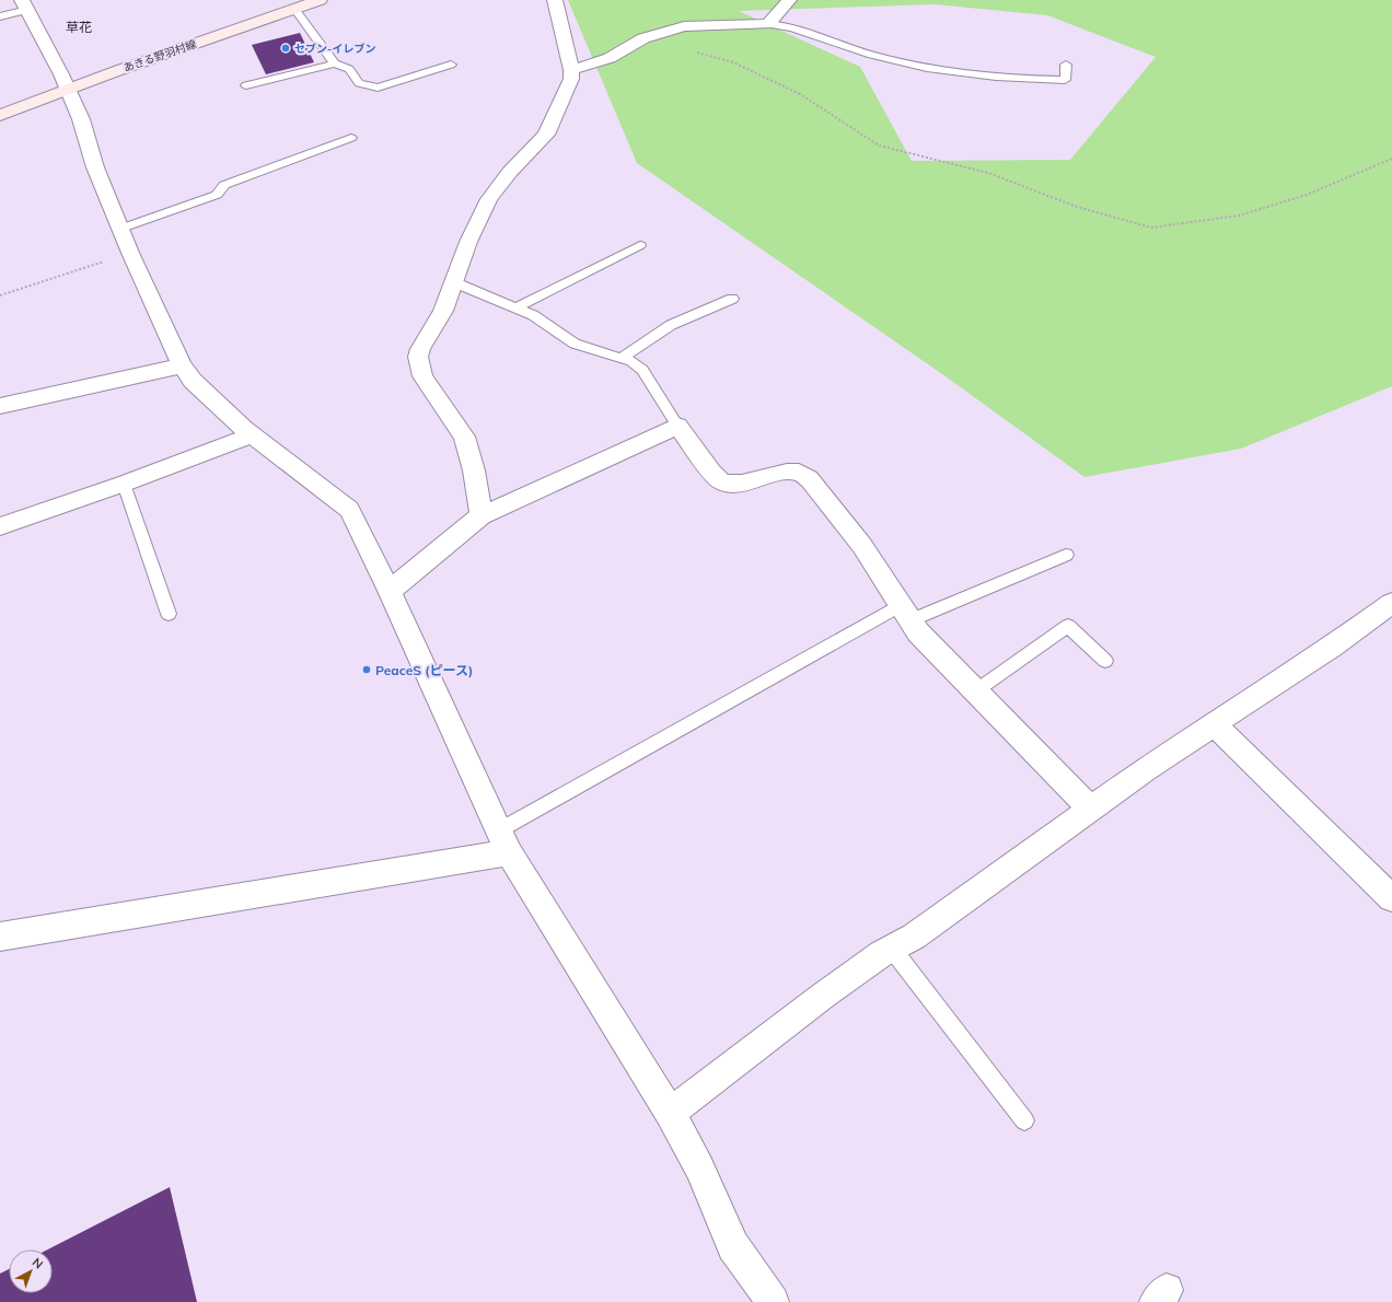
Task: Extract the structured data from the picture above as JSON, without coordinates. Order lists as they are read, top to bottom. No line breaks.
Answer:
{"streets":{"main road":["あきる野羽村線"]},"districts":["草花"],"places":["セブン-イレブン","PeaceS (ピース)"],"north":"top right"}
